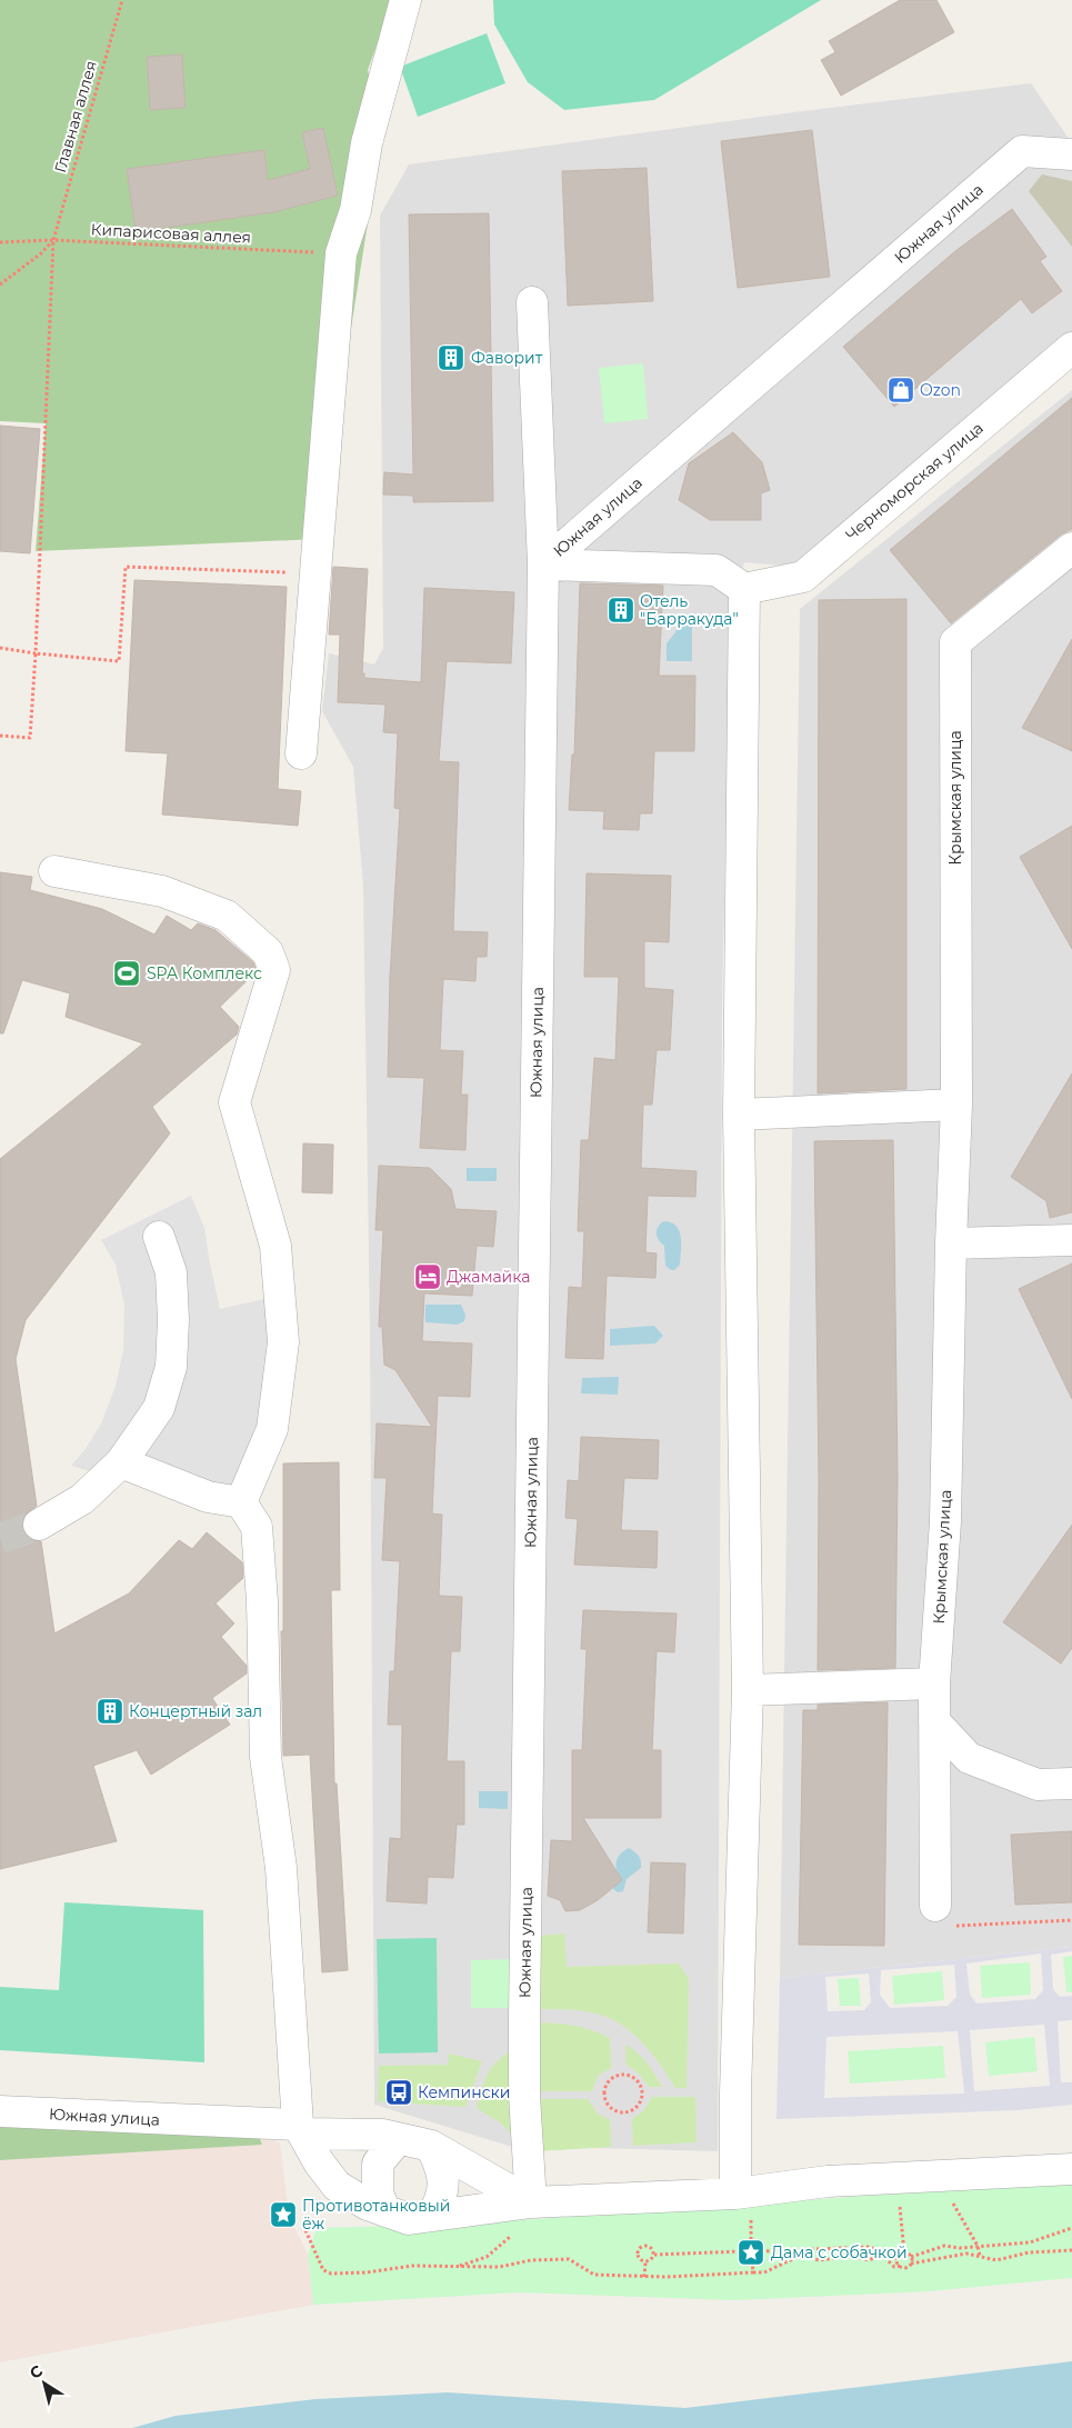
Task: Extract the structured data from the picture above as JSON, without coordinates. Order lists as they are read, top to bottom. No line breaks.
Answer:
{"streets":{"street":["Южная улица","Черноморская улица","Крымская улица"],"path":["Главная аллея","Кипарисовая аллея"]},"crossings":[["Главная аллея","Кипарисовая аллея"]],"places":{"building":["Фаворит","Отель \"Барракуда\"","Концертный зал"],"shop":["Ozon"],"sports":["SPA Комплекс"],"hotel":["Джамайка"],"bus stop":["Кемпински"],"place":["Противотанковый ёж","Дама с собачкой"]},"north":"top left"}
